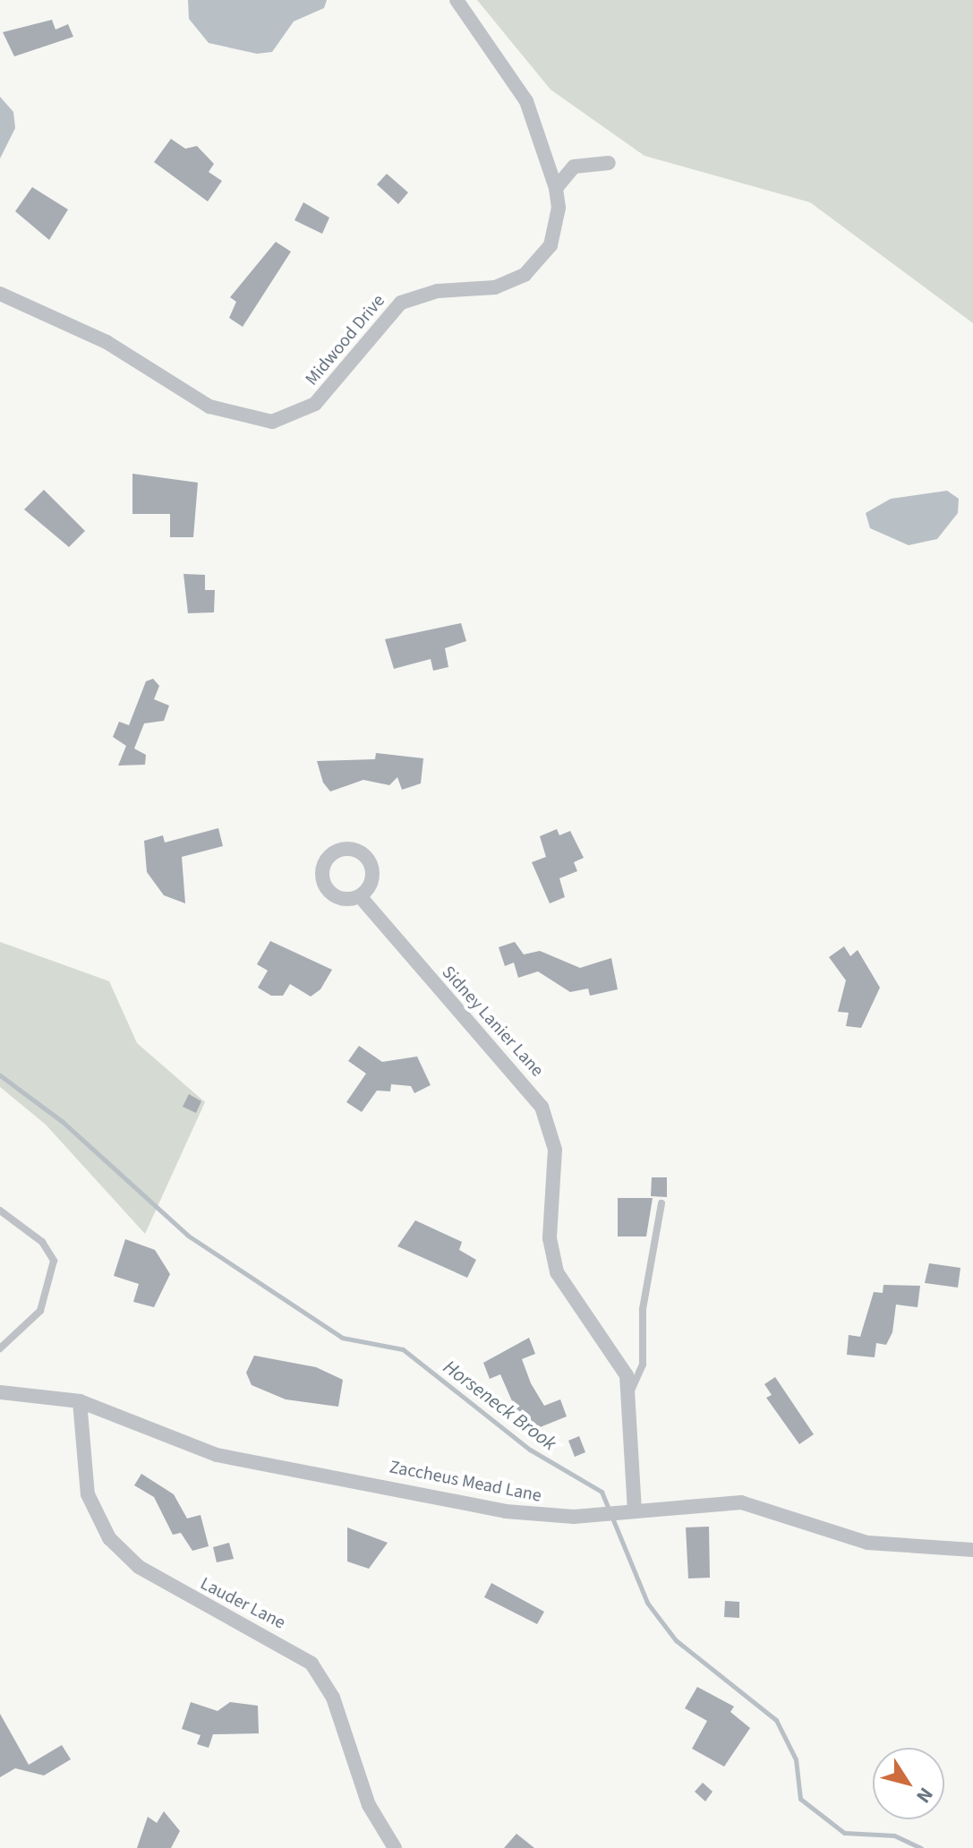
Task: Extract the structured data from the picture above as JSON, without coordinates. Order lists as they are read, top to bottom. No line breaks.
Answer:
{"streets":{"street":["Midwood Drive","Sidney Lanier Lane","Zaccheus Mead Lane","Lauder Lane"]},"crossings":[["Sidney Lanier Lane","Zaccheus Mead Lane"],["Zaccheus Mead Lane","Lauder Lane"]],"water":["Horseneck Brook"],"north":"bottom right"}
